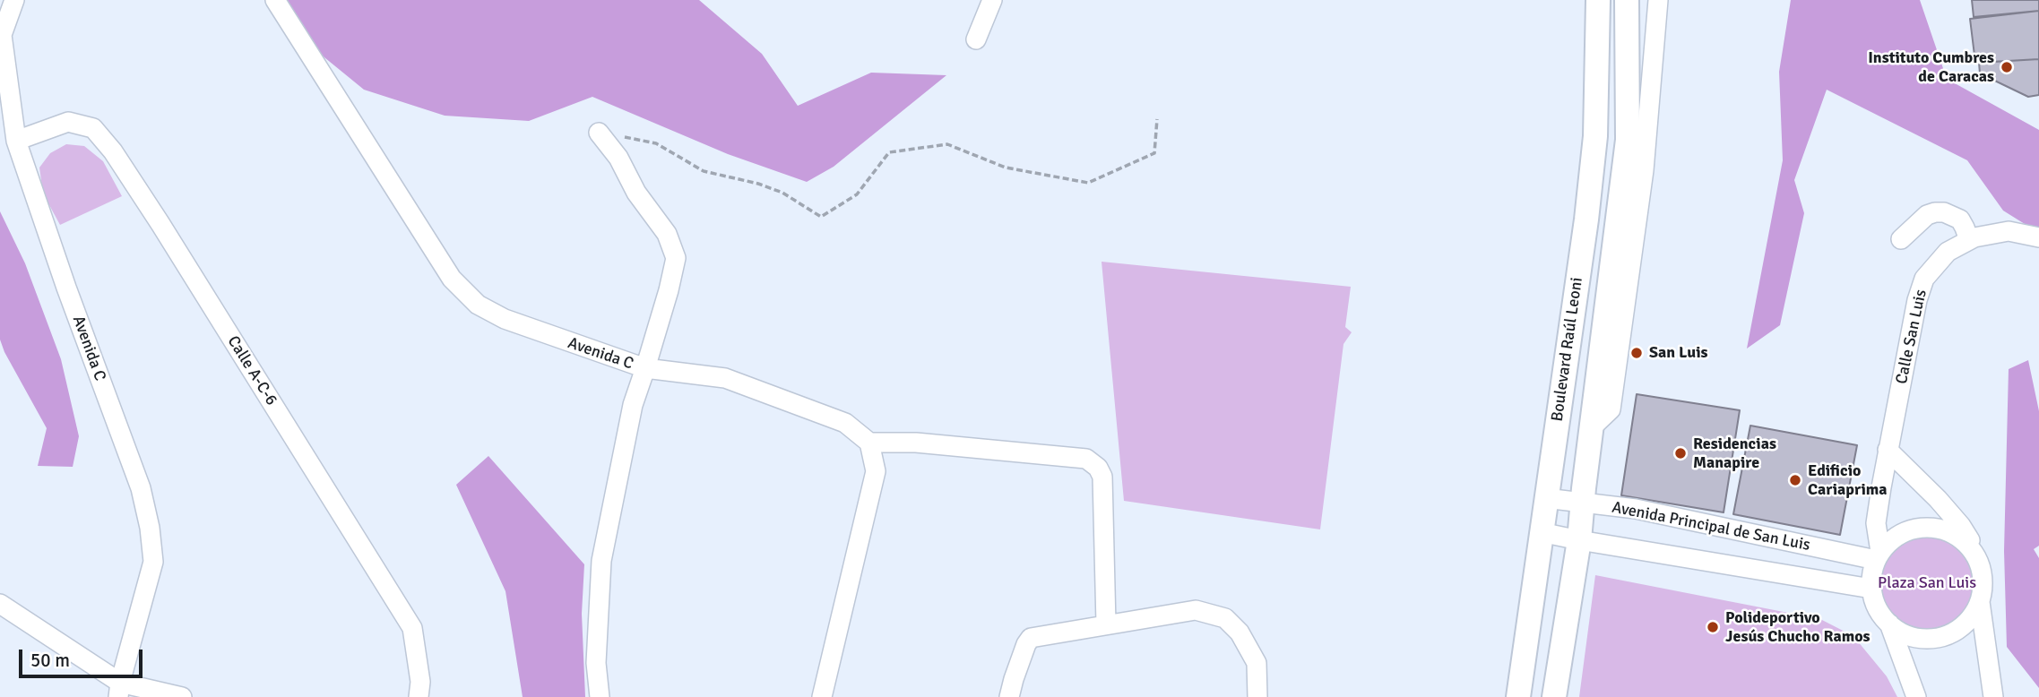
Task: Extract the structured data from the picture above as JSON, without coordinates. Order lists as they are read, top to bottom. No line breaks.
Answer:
{"streets":{"main road":["Boulevard Raúl Leoni"],"street":["Calle San Luis","Avenida C","Calle A-C-6","Avenida Principal de San Luis"]},"crossings":[["Calle San Luis","Avenida Principal de San Luis"],["Avenida C","Calle A-C-6"],["Boulevard Raúl Leoni","Avenida Principal de San Luis"]],"parks":["Plaza San Luis"],"places":["Instituto Cumbres de Caracas","San Luis","Residencias Manapire","Edificio Cariaprima","Polideportivo Jesús Chucho Ramos"],"scale_bar":"50 m"}
